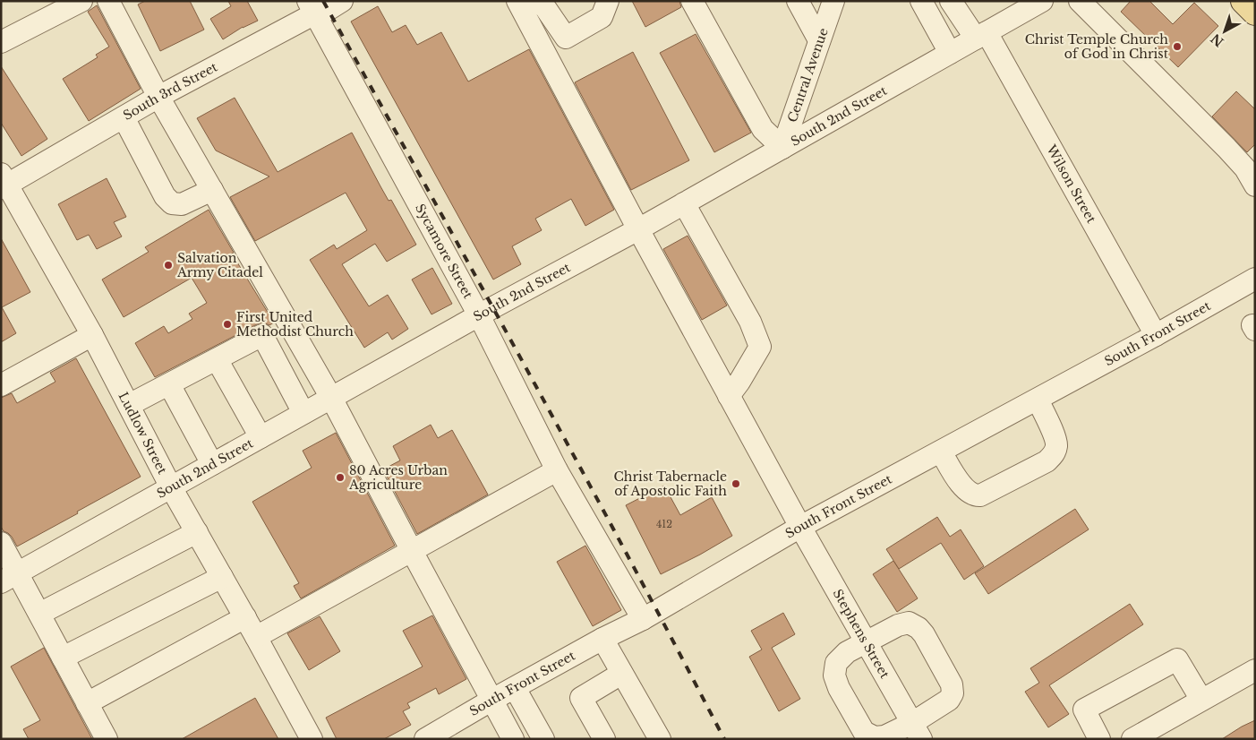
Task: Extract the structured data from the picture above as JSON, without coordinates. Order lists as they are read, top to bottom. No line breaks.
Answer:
{"streets":{"street":["Central Avenue","South 3rd Street","South 2nd Street","Wilson Street","Sycamore Street","South Front Street","Ludlow Street","Stephens Street"]},"crossings":[["Central Avenue","South 2nd Street"],["South 3rd Street","Sycamore Street"],["South 3rd Street","Ludlow Street"],["South 2nd Street","Wilson Street"],["South 2nd Street","Sycamore Street"],["South 2nd Street","Ludlow Street"],["South 2nd Street","Stephens Street"],["Wilson Street","South Front Street"],["Sycamore Street","South Front Street"],["South Front Street","Stephens Street"]],"places":["Christ Temple Church of God in Christ","Salvation Army Citadel","First United Methodist Church","80 Acres Urban Agriculture","Christ Tabernacle of Apostolic Faith"],"house_numbers":["412"],"north":"bottom left"}
